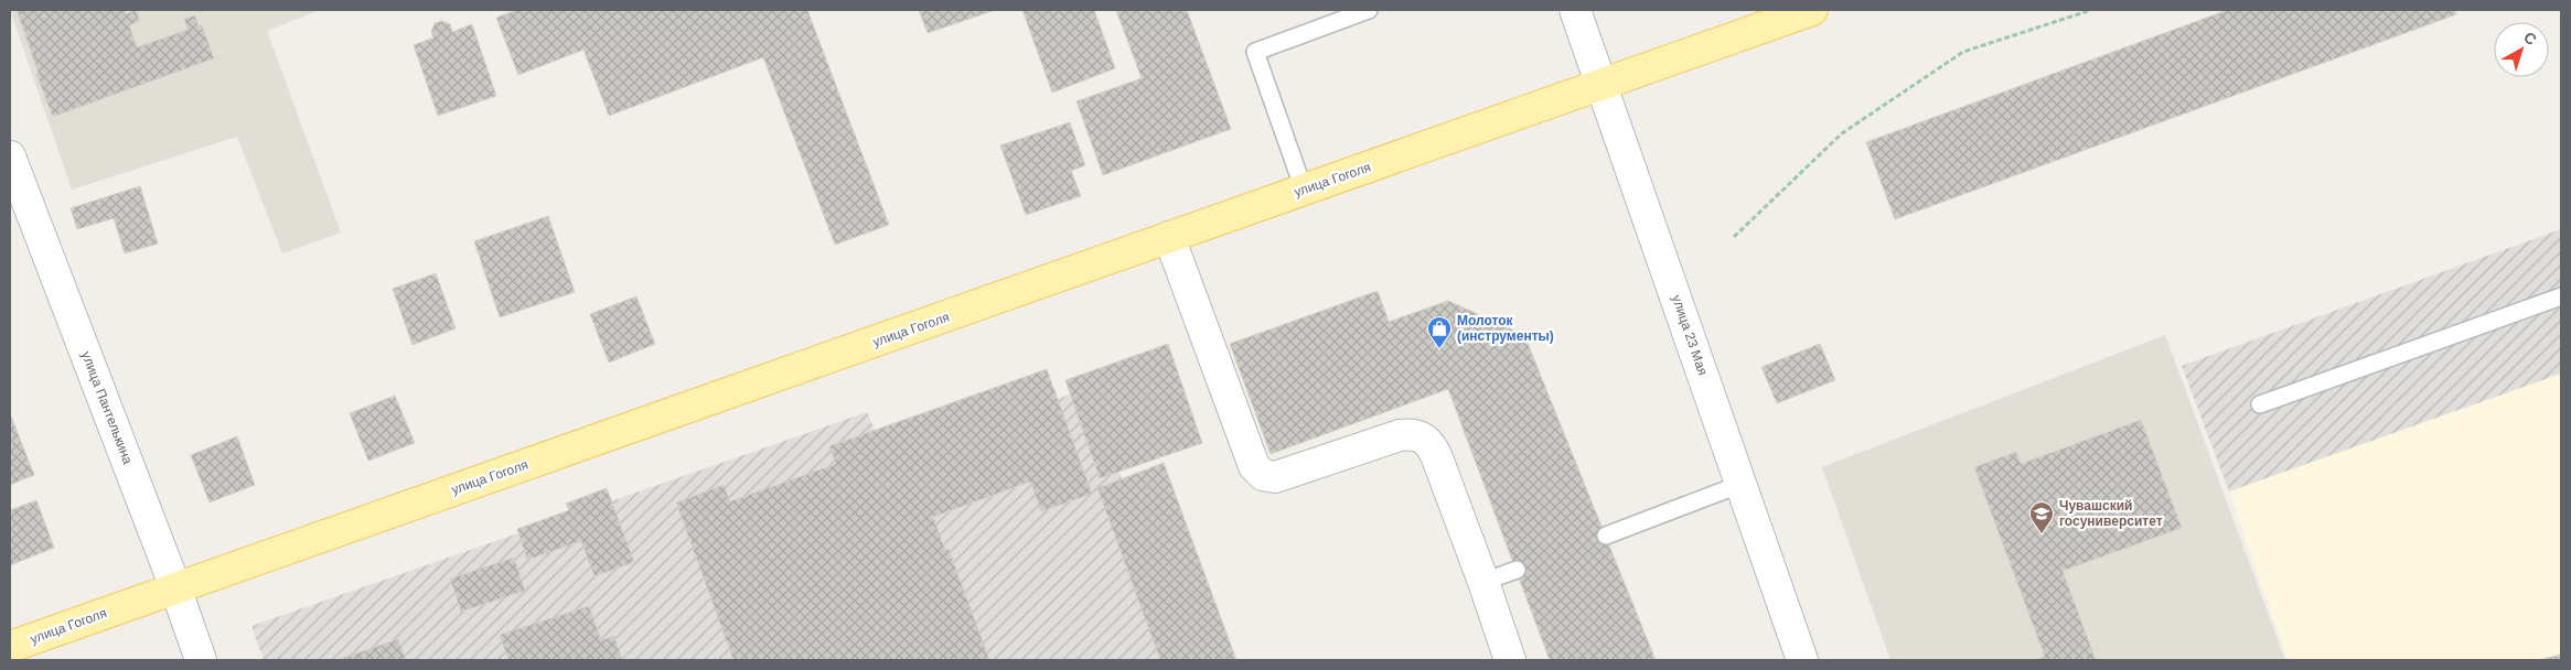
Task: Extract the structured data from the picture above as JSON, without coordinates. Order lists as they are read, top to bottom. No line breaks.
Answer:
{"streets":{"main road":["улица Гоголя"],"street":["улица 23 Мая","улица Пантелькина"]},"crossings":[["улица Гоголя","улица 23 Мая"],["улица Гоголя","улица Пантелькина"]],"places":{"shop":["Молоток (инструменты)"],"school or university":["Чувашский госуниверситет"]},"north":"top right"}
